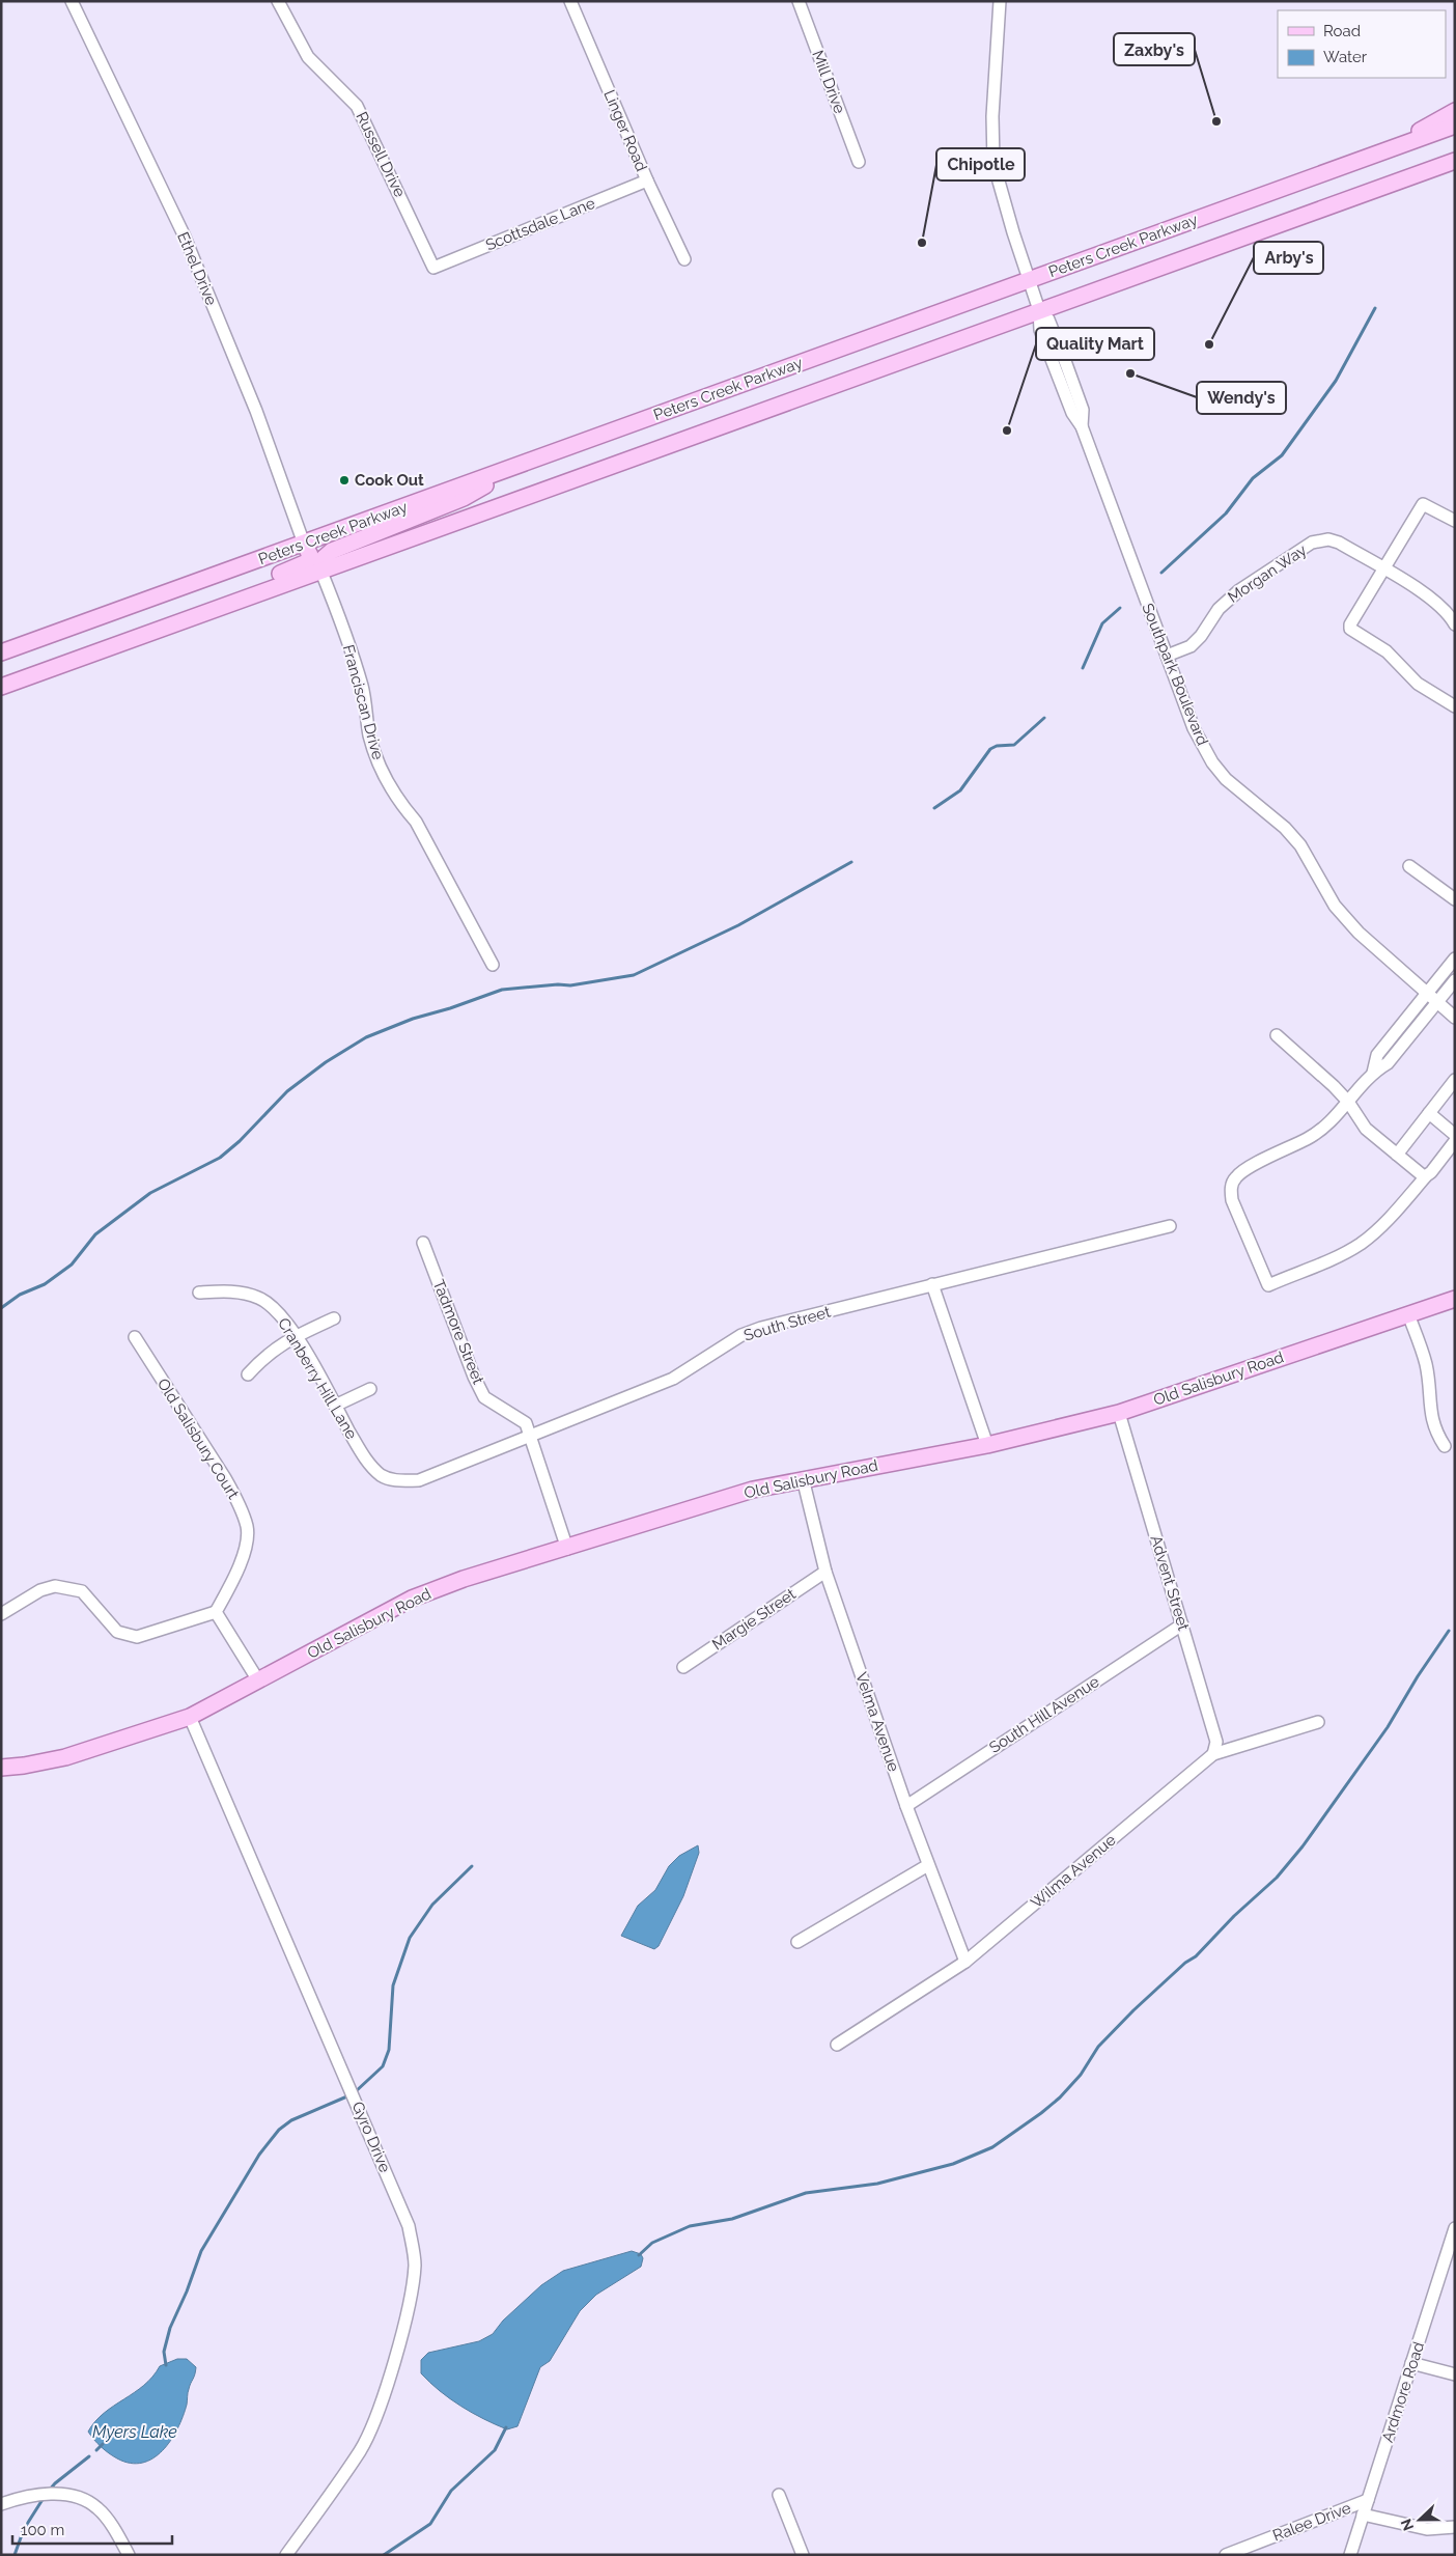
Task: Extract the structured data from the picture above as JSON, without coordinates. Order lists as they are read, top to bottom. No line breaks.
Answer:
{"streets":{"main road":["Peters Creek Parkway","Old Salisbury Road"],"street":["Mill Drive","Linger Road","Russell Drive","Scottsdale Lane","Ethel Drive","Morgan Way","Southpark Boulevard","Franciscan Drive","South Street","Tadmore Street","Cranberry Hill Lane","Old Salisbury Court","Advent Street","Margie Street","South Hill Avenue","Velma Avenue","Wilma Avenue","Gyro Drive","Ardmore Road","Ralee Drive"]},"crossings":[["Linger Road","Scottsdale Lane"],["Russell Drive","Scottsdale Lane"],["Peters Creek Parkway","Ethel Drive"],["Peters Creek Parkway","Southpark Boulevard"],["Peters Creek Parkway","Franciscan Drive"],["Morgan Way","Southpark Boulevard"],["South Street","Tadmore Street"],["South Street","Cranberry Hill Lane"],["Tadmore Street","Old Salisbury Road"],["Old Salisbury Road","Advent Street"],["Old Salisbury Road","Velma Avenue"],["Old Salisbury Road","Gyro Drive"],["Advent Street","South Hill Avenue"],["Advent Street","Wilma Avenue"],["Margie Street","Velma Avenue"],["South Hill Avenue","Velma Avenue"],["Velma Avenue","Wilma Avenue"],["Ardmore Road","Ralee Drive"]],"water":["Myers Lake"],"places":["Zaxby's","Chipotle","Arby's","Wendy's","Quality Mart","Cook Out"],"legend":["Road","Water"],"scale_bar":"100 m","north":"left"}
